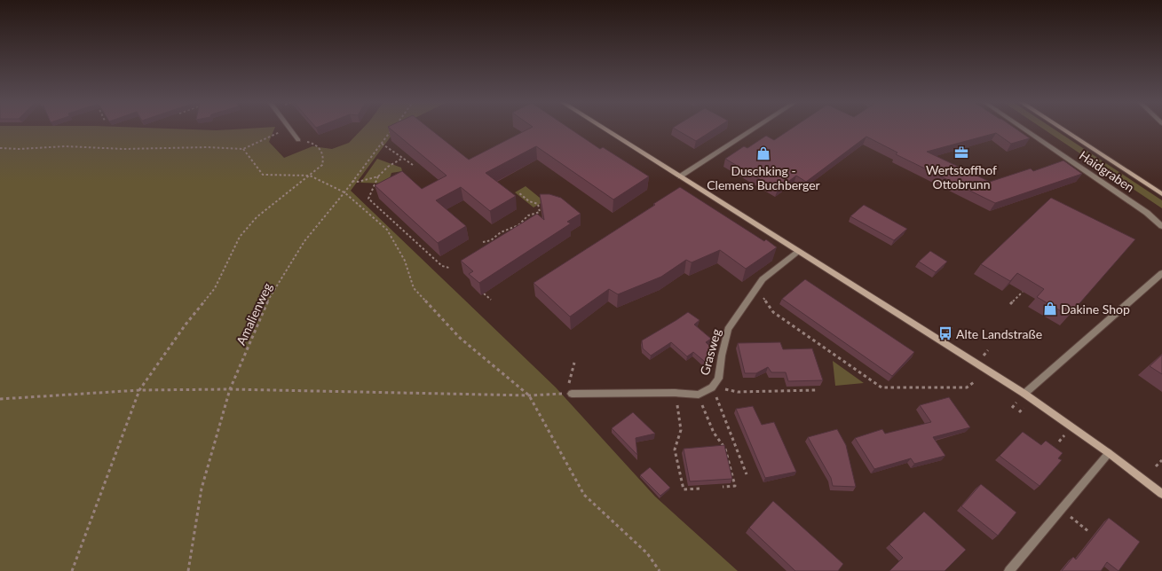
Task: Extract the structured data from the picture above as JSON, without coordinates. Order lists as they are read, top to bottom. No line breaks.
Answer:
{"streets":{"street":["Haidgraben","Grasweg"],"path":["Amalienweg"]},"places":{"office":["Wertstoffhof Ottobrunn"],"shop":["Duschking - Clemens Buchberger","Dakine Shop"],"bus stop":["Alte Landstraße"]}}
